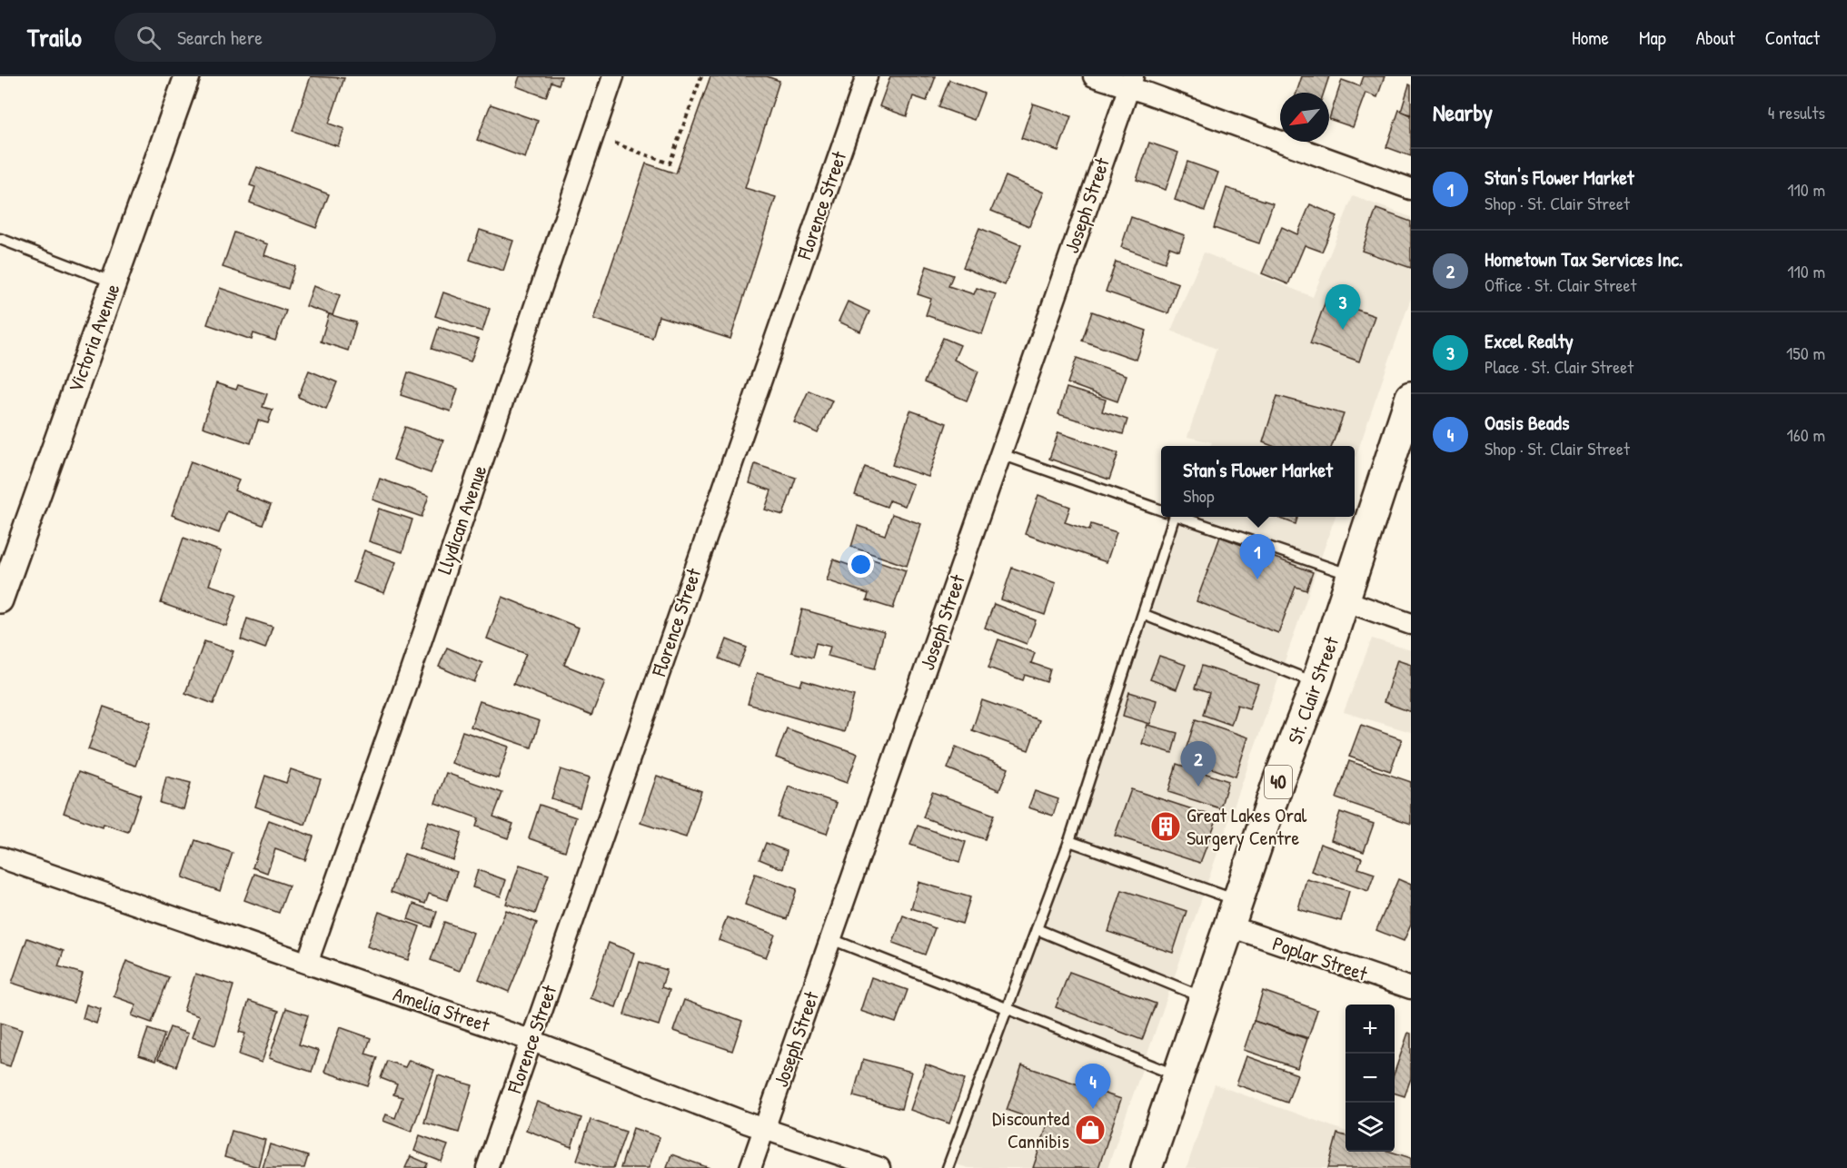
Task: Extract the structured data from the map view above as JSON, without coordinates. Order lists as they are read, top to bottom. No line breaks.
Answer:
{"streets":{"main road":["St. Clair Street","40"],"street":["Florence Street","Joseph Street","Victoria Avenue","Llydican Avenue","Poplar Street","Amelia Street"]},"crossings":[["Florence Street","Amelia Street"],["Joseph Street","Amelia Street"],["Llydican Avenue","Amelia Street"],["St. Clair Street","Poplar Street"]],"places":{"building":["Great Lakes Oral Surgery Centre"],"shop":["Discounted Cannibis"]},"north":"bottom left","page":{"header":"Trailo","search":"Search here","nav":["Home","Map","About","Contact"],"heading":["Nearby","4 results"],"list":[{"mark":"1","name":"Stan's Flower Market","note":"Shop · St. Clair Street","value":"110 m"},{"mark":"2","name":"Hometown Tax Services Inc.","note":"Office · St. Clair Street","value":"110 m"},{"mark":"3","name":"Excel Realty","note":"Place · St. Clair Street","value":"150 m"},{"mark":"4","name":"Oasis Beads","note":"Shop · St. Clair Street","value":"160 m"}],"pins":["3","1","2","4"],"popup":["Stan's Flower Market","Shop"],"map_buttons":["+","−"]}}
